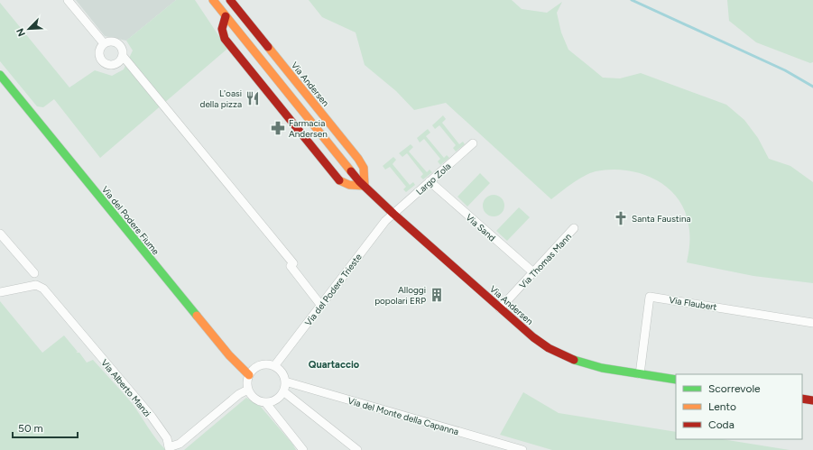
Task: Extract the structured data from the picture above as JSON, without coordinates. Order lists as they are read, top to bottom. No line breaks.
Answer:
{"streets":{"street":["Via Andersen","Largo Zola","Via del Podere Fiume","Via Sand","Via Thomas Mann","Via del Podere Trieste","Via Flaubert","Via Alberto Manzi","Via del Monte della Capanna"]},"crossings":[["Via Andersen","Largo Zola"],["Via Andersen","Via Thomas Mann"],["Via Andersen","Via del Podere Trieste"],["Via Andersen","Via Flaubert"],["Largo Zola","Via Sand"],["Largo Zola","Via del Podere Trieste"],["Via del Podere Fiume","Via del Podere Trieste"],["Via del Podere Fiume","Via Alberto Manzi"],["Via del Podere Fiume","Via del Monte della Capanna"],["Via Sand","Via Thomas Mann"],["Via del Podere Trieste","Via Alberto Manzi"],["Via del Podere Trieste","Via del Monte della Capanna"],["Via Alberto Manzi","Via del Monte della Capanna"]],"districts":["Quartaccio"],"places":{"restaurant":["L'oasi della pizza"],"pharmacy":["Farmacia Andersen"],"church":["Santa Faustina"],"building":["Alloggi popolari ERP"]},"legend":["Scorrevole","Lento","Coda"],"scale_bar":"50 m","north":"bottom left"}
